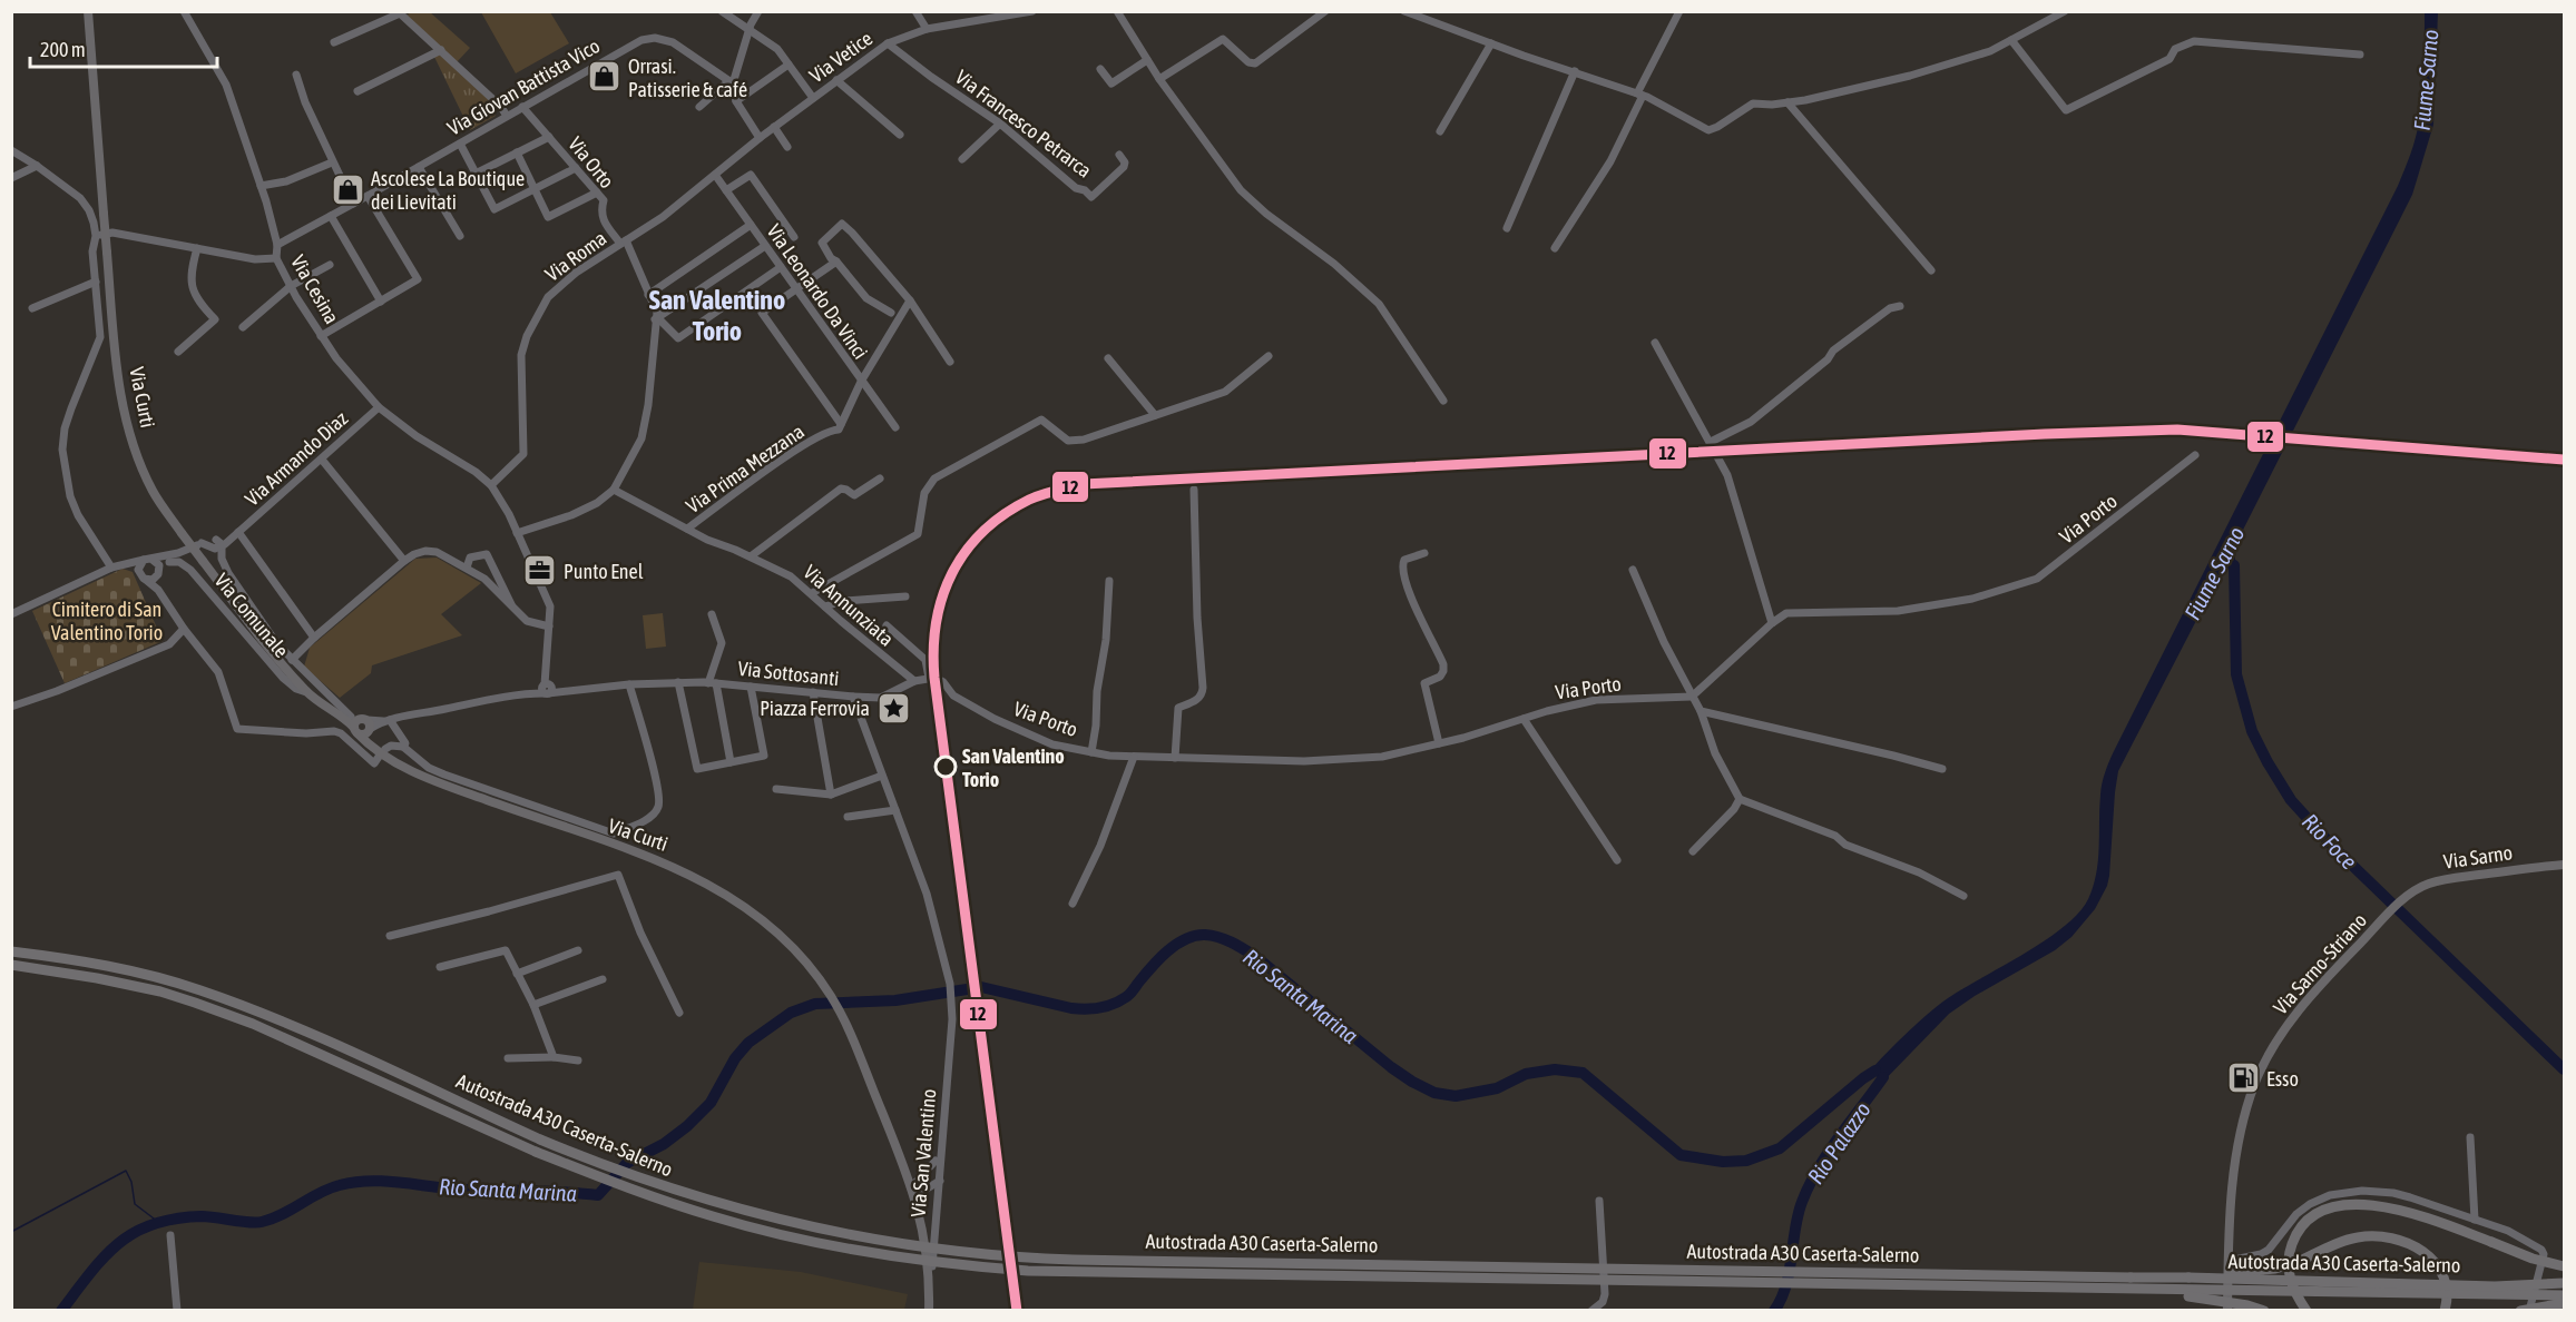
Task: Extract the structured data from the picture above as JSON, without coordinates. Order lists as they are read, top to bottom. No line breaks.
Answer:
{"streets":{"highway":["Autostrada A30 Caserta-Salerno"],"main road":["Via Curti","Via Sarno","Via Sarno-Striano","Via San Valentino"],"street":["Via Vetice","Via Giovan Battista Vico","Via Francesco Petrarca","Via Orto","Via Roma","Via Cesina","Via Leonardo Da Vinci","Via Armando Diaz","Via Prima Mezzana","Via Porto","Via Annunziata","Via Comunale","Via Sottosanti"]},"crossings":[["Via Vetice","Via Francesco Petrarca"],["Via Vetice","Via Roma"],["Via Vetice","Via Leonardo Da Vinci"],["Via Giovan Battista Vico","Via Orto"],["Via Giovan Battista Vico","Via Cesina"],["Via Orto","Via Roma"],["Via Roma","Via Cesina"],["Via Roma","Via Leonardo Da Vinci"],["Via Cesina","Via Armando Diaz"],["Via Curti","Via Armando Diaz"],["Via Curti","Via Comunale"],["Via Curti","Via Sottosanti"],["Via Curti","Via San Valentino"],["Via Prima Mezzana","Via Annunziata"],["Via Sottosanti","Via San Valentino"],["Via Sarno","Via Sarno-Striano"]],"districts":["San Valentino Torio"],"water":["Fiume Sarno","Rio Foce","Rio Santa Marina","Rio Palazzo"],"parks":["Cimitero di San Valentino Torio"],"places":{"shop":["Orrasi. Patisserie & café","Ascolese La Boutique dei Lievitati"],"office":["Punto Enel"],"place":["Piazza Ferrovia"],"other":["San Valentino Torio"],"fuel station":["Esso"]},"lines":["transit line 12"],"scale_bar":"200 m"}
